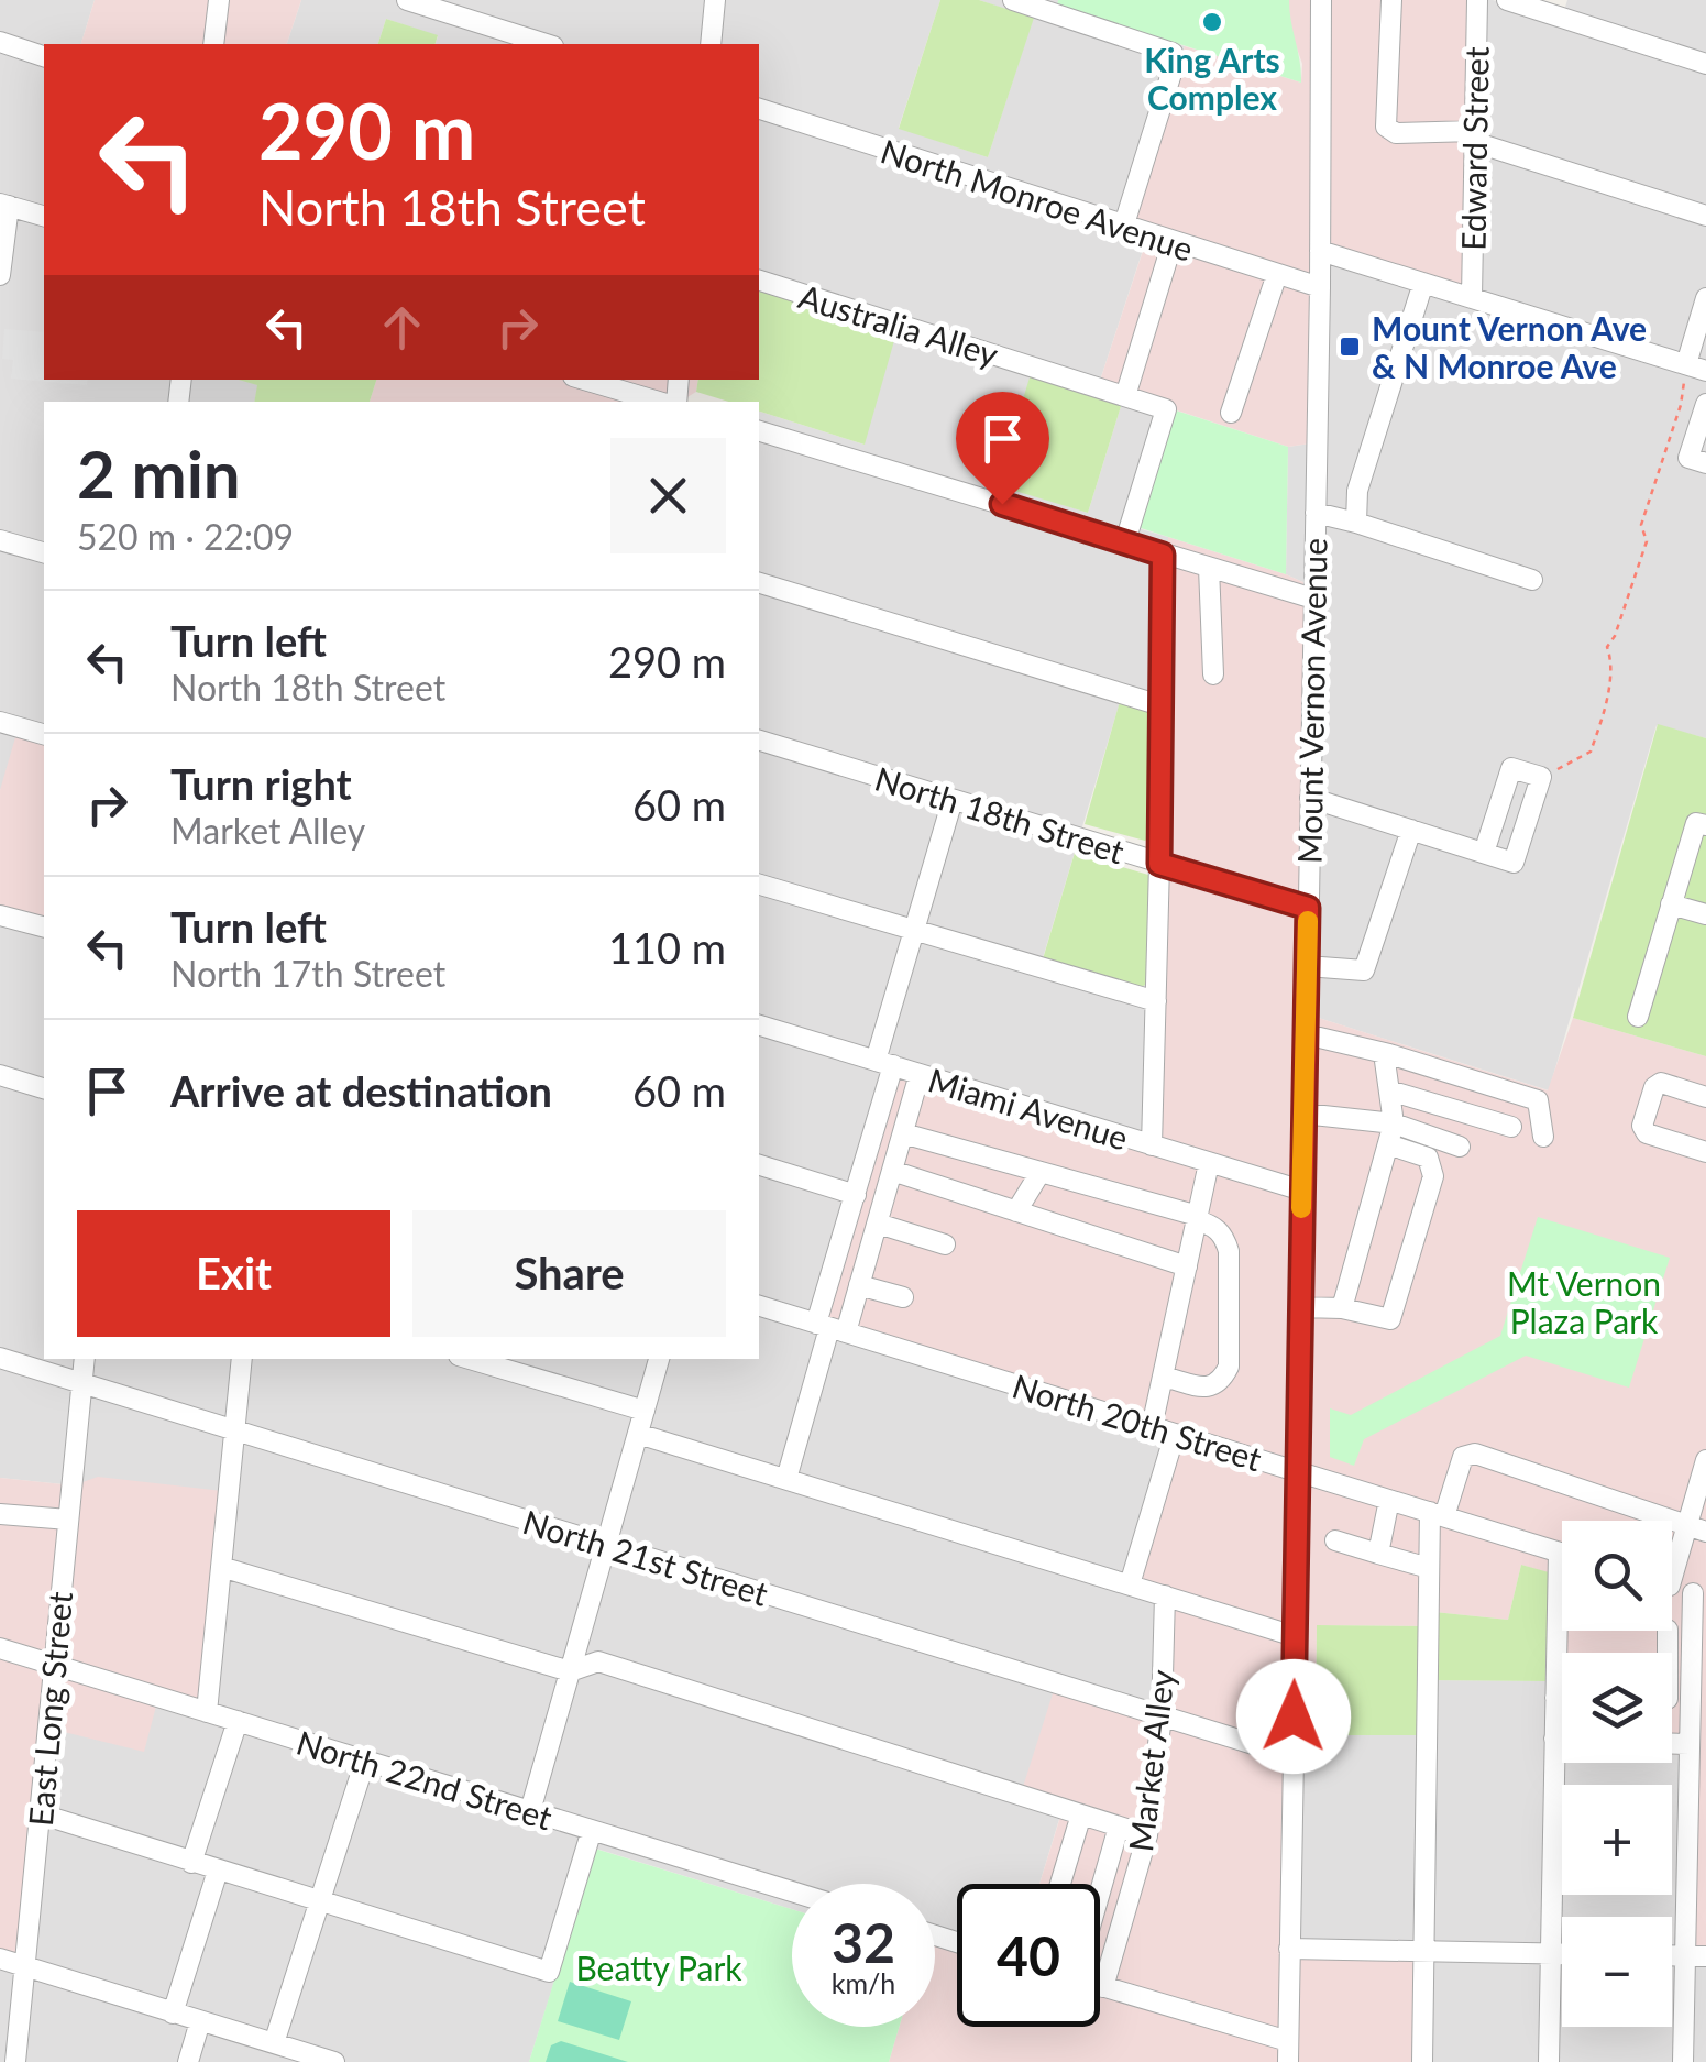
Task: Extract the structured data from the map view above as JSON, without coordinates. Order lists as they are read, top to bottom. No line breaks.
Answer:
{"streets":{"street":["Edward Street","North Monroe Avenue","Australia Alley","Mount Vernon Avenue","North 18th Street","Miami Avenue","North 20th Street","North 21st Street","East Long Street","Market Alley","North 22nd Street"]},"crossings":[["North Monroe Avenue","Mount Vernon Avenue"],["Mount Vernon Avenue","North 18th Street"],["Mount Vernon Avenue","Miami Avenue"],["Mount Vernon Avenue","North 20th Street"],["Mount Vernon Avenue","North 21st Street"],["North 21st Street","East Long Street"],["North 21st Street","Market Alley"],["East Long Street","North 22nd Street"]],"parks":["Mt Vernon Plaza Park","Beatty Park"],"places":{"other":["King Arts Complex"],"transit":["Mount Vernon Ave & N Monroe Ave"]},"page":{"turn":["290 m","North 18th Street"],"heading":["2 min","520 m · 22:09"],"list":[{"name":"Turn left","note":"North 18th Street","value":"290 m"},{"name":"Turn right","note":"Market Alley","value":"60 m"},{"name":"Turn left","note":"North 17th Street","value":"110 m"},{"name":"Arrive at destination","value":"60 m"}],"buttons":["Exit","Share"],"map_buttons":["+","−"],"speed":"32 km/h","limit":"40"}}
